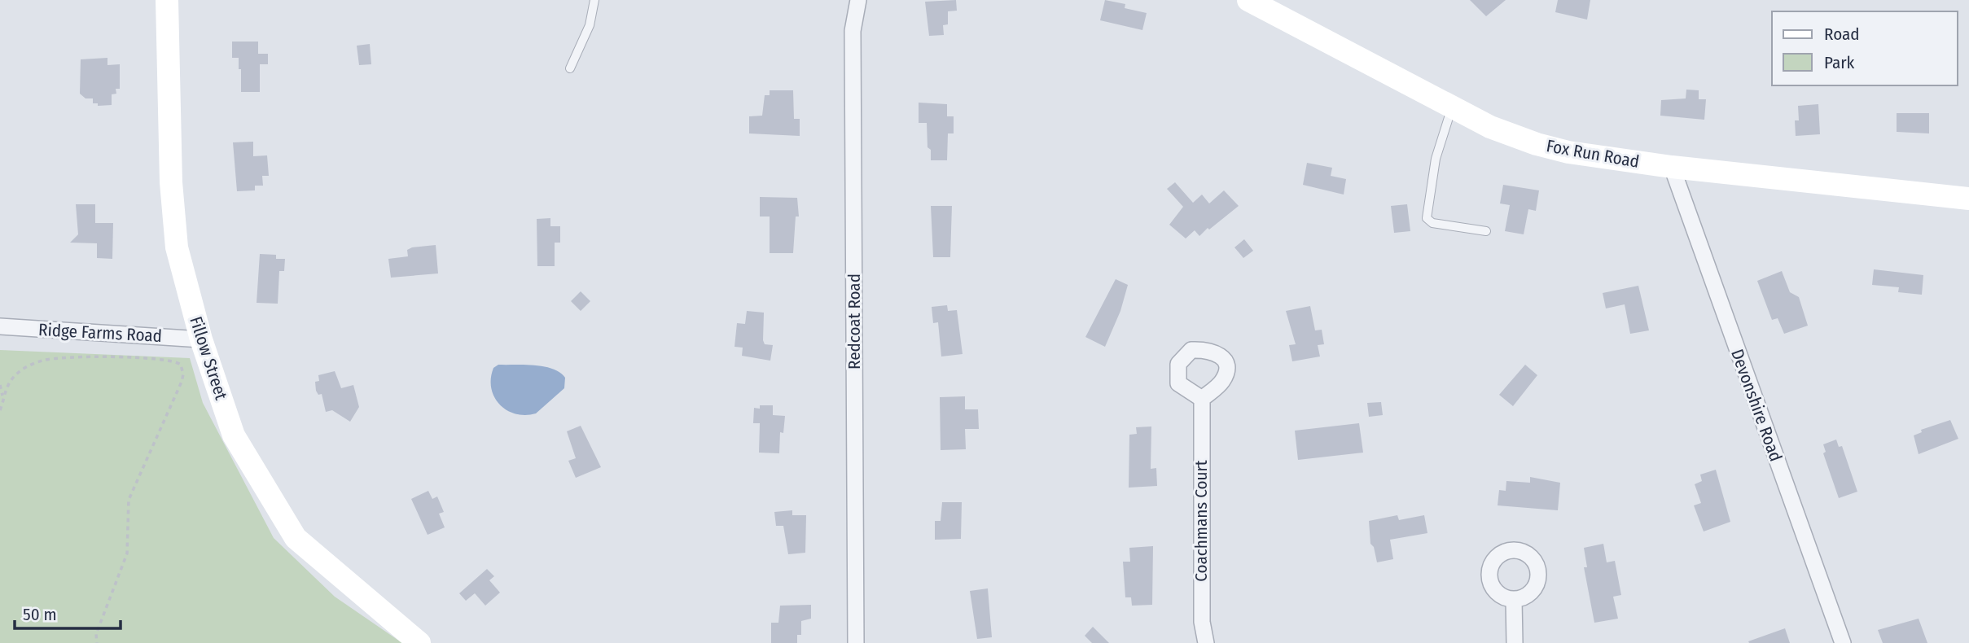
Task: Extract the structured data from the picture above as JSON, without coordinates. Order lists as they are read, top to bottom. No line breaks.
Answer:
{"streets":{"street":["Fox Run Road","Redcoat Road","Ridge Farms Road","Fillow Street","Devonshire Road","Coachmans Court"]},"crossings":[["Fox Run Road","Devonshire Road"],["Ridge Farms Road","Fillow Street"]],"legend":["Road","Park"],"scale_bar":"50 m"}
